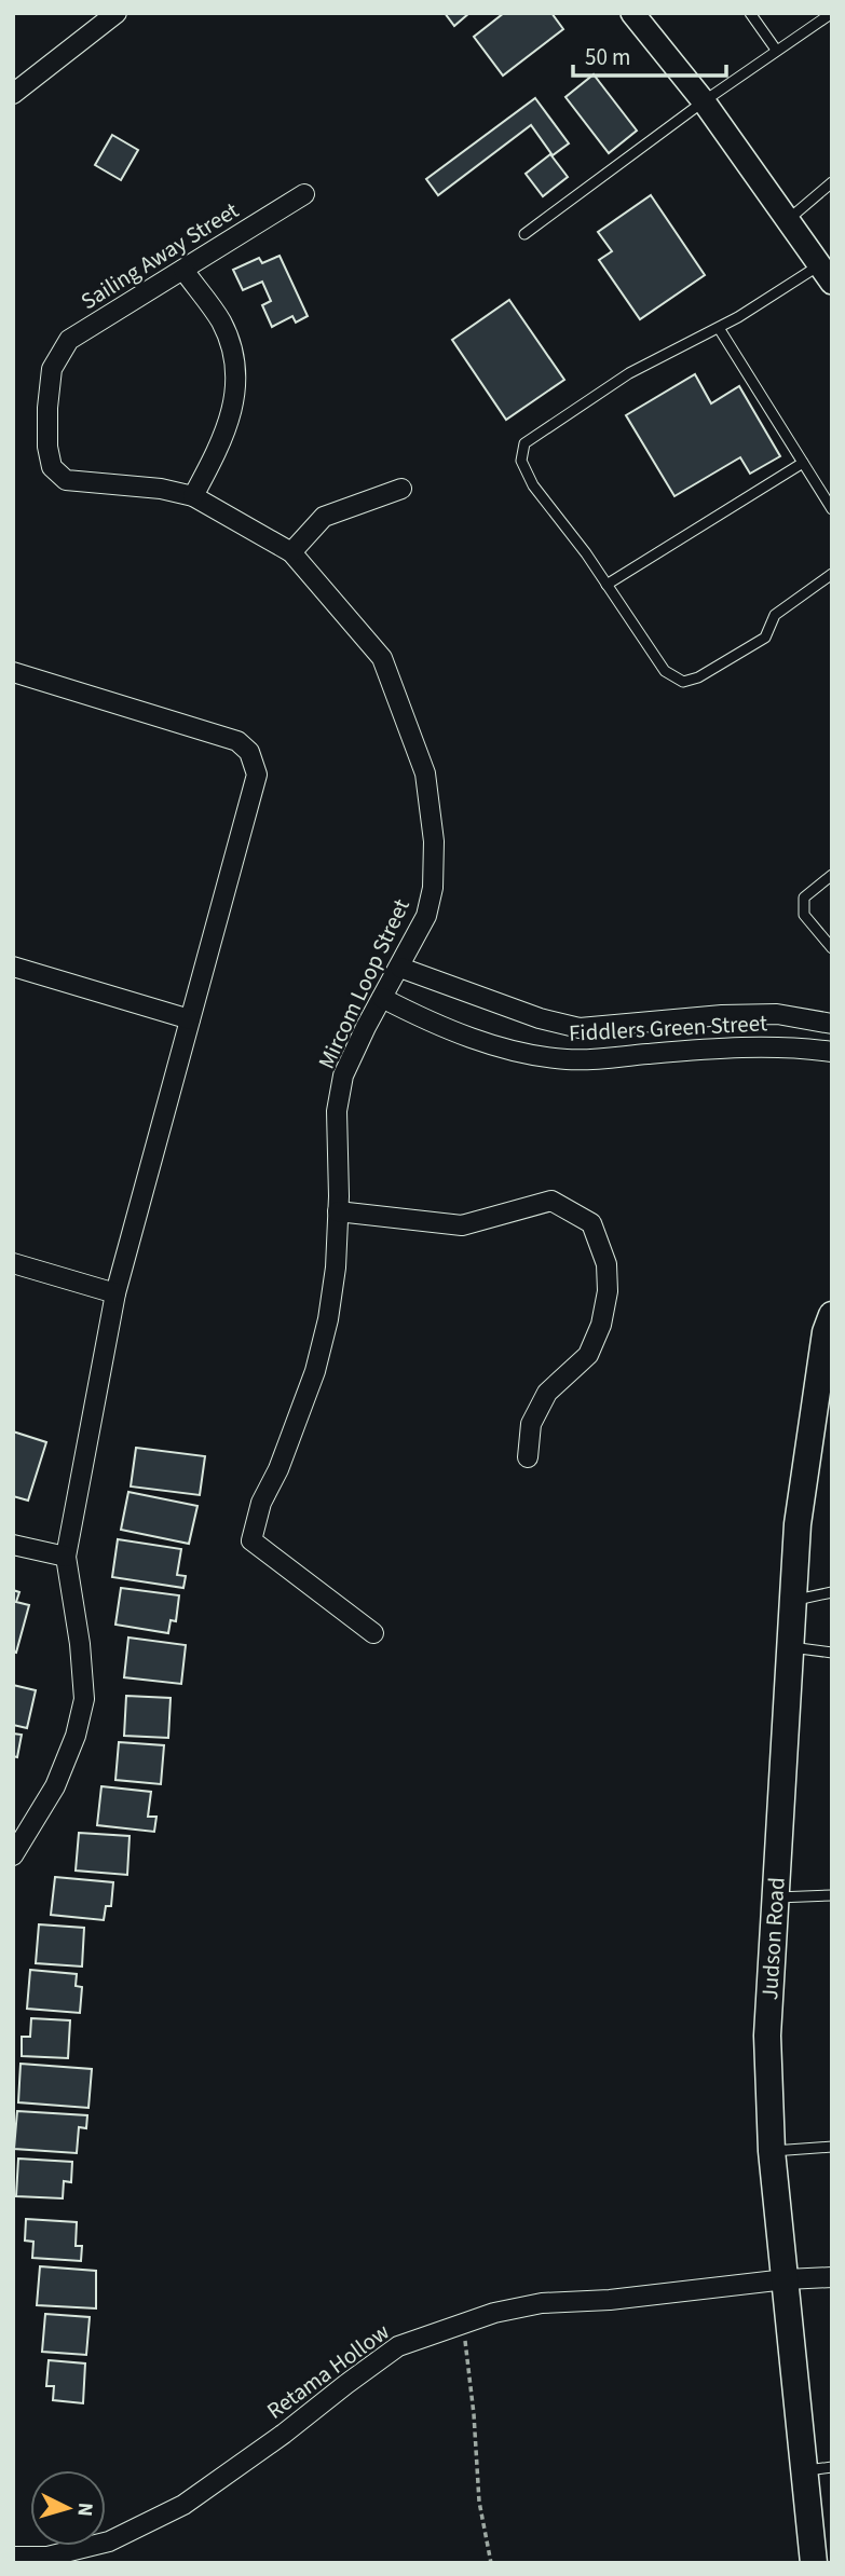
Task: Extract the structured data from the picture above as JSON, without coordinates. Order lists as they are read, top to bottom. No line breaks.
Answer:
{"streets":{"main road":["Judson Road"],"street":["Sailing Away Street","Mircom Loop Street","Fiddlers Green Street","Retama Hollow"]},"crossings":[["Sailing Away Street","Mircom Loop Street"],["Mircom Loop Street","Fiddlers Green Street"],["Judson Road","Retama Hollow"]],"scale_bar":"50 m","north":"right"}
